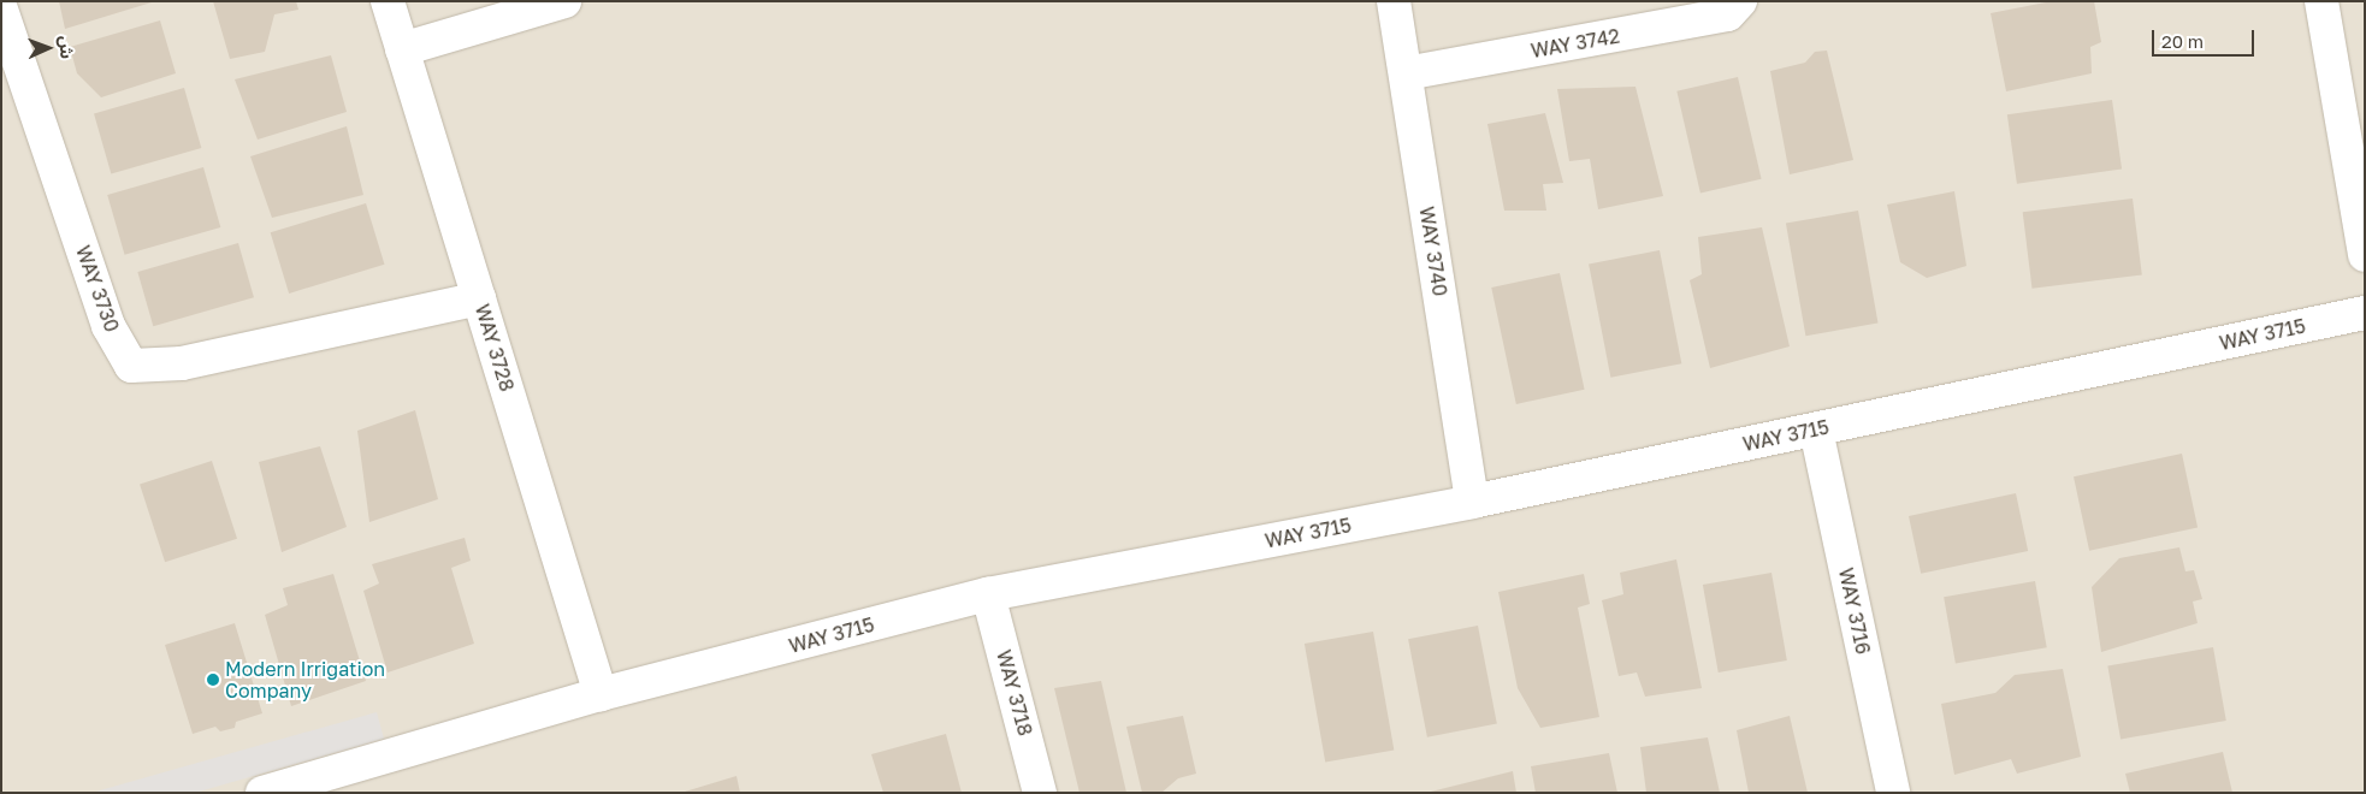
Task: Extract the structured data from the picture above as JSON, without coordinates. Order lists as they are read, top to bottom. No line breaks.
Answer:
{"streets":{"street":["WAY 3742","WAY 3740","WAY 3730","WAY 3715","WAY 3728","WAY 3716","WAY 3718"]},"crossings":[["WAY 3742","WAY 3740"],["WAY 3740","WAY 3715"],["WAY 3730","WAY 3728"],["WAY 3715","WAY 3728"],["WAY 3715","WAY 3716"],["WAY 3715","WAY 3718"]],"places":["Modern Irrigation Company"],"scale_bar":"20 m","north":"right"}
